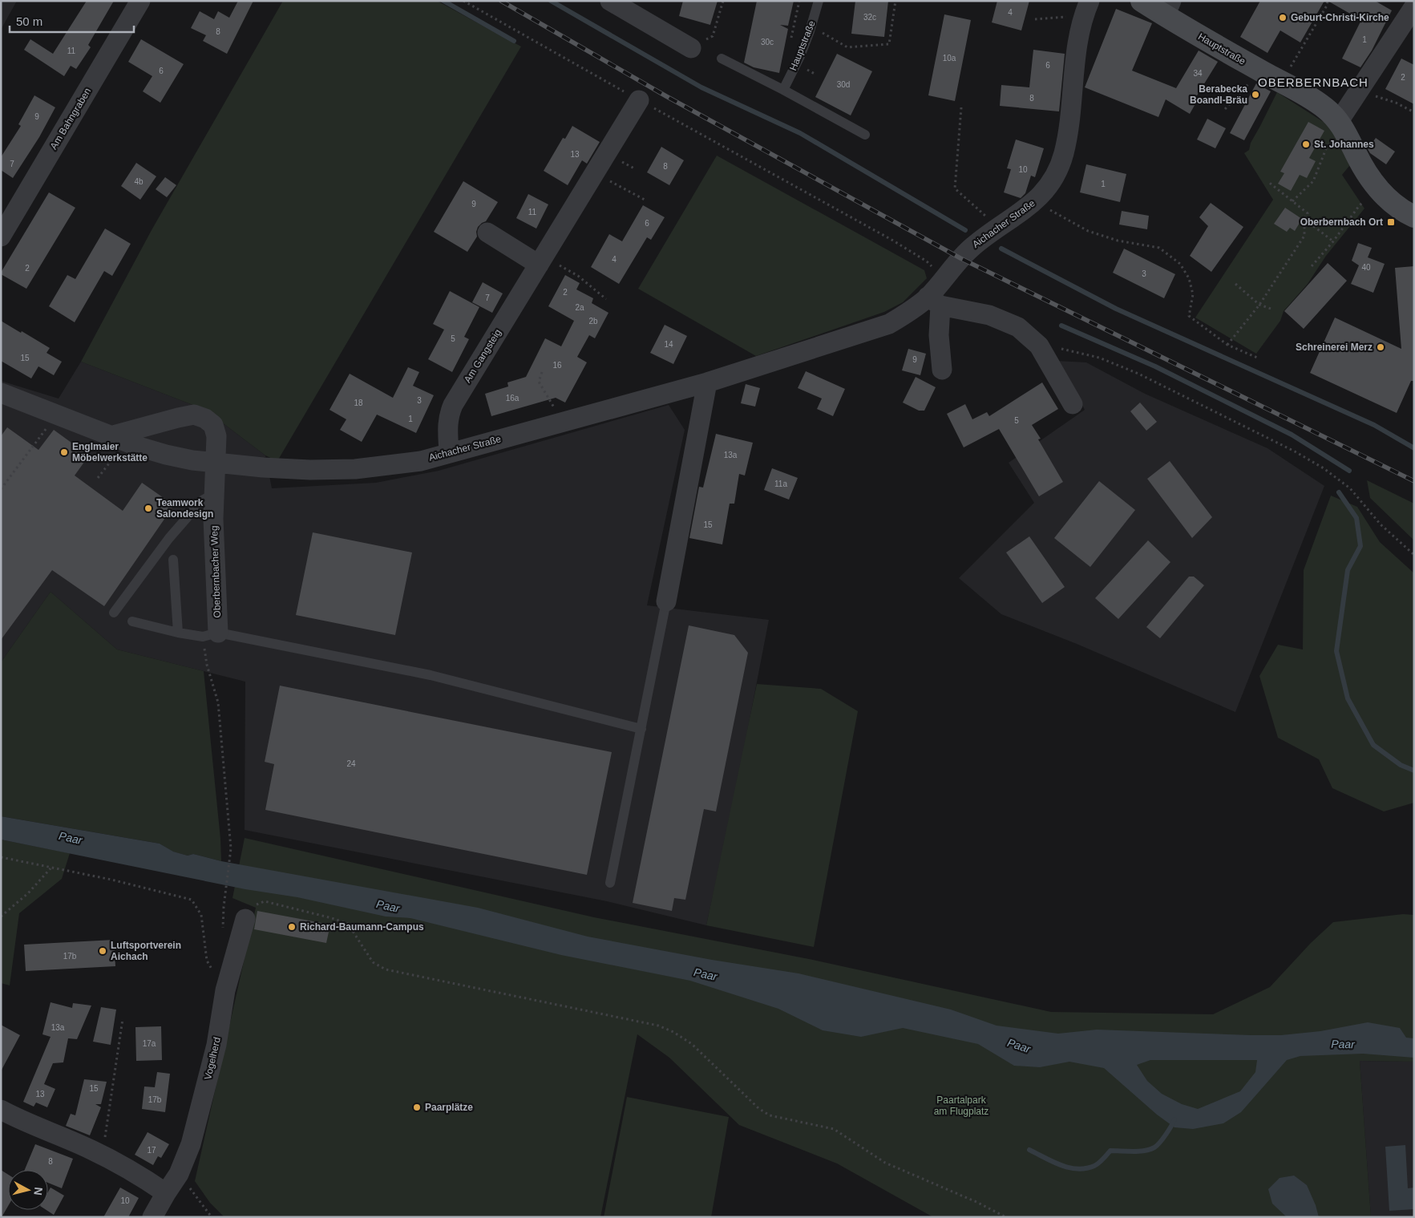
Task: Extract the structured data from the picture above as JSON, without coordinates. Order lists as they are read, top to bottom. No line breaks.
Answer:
{"streets":{"street":["Hauptstraße","Am Bahngraben","Aichacher Straße","Am Gangsteig","Oberbernbacher Weg","Vogelherd"]},"crossings":[["Aichacher Straße","Am Gangsteig"],["Aichacher Straße","Oberbernbacher Weg"]],"districts":["OBERBERNBACH"],"water":["Paar"],"parks":["Paartalpark am Flugplatz"],"places":{"other":["Geburt-Christi-Kirche","Berabecka Boandl-Bräu","St. Johannes","Schreinerei Merz","Englmaier Möbelwerkstätte","Teamwork Salondesign","Richard-Baumann-Campus","Luftsportverein Aichach","Paarplätze"],"transit":["Oberbernbach Ort"]},"house_numbers":["4","32c","8","1","30c","11","10a","6","6","34","2","30d","8","9","13","7","8","10","4b","1","9","11","6","4","40","2","3","2","7","2a","2b","5","14","15","9","16","16a","3","18","1","5","13a","11a","15","24","17b","13a","17a","15","13","17b","17","8","10"],"scale_bar":"50 m","north":"right"}
